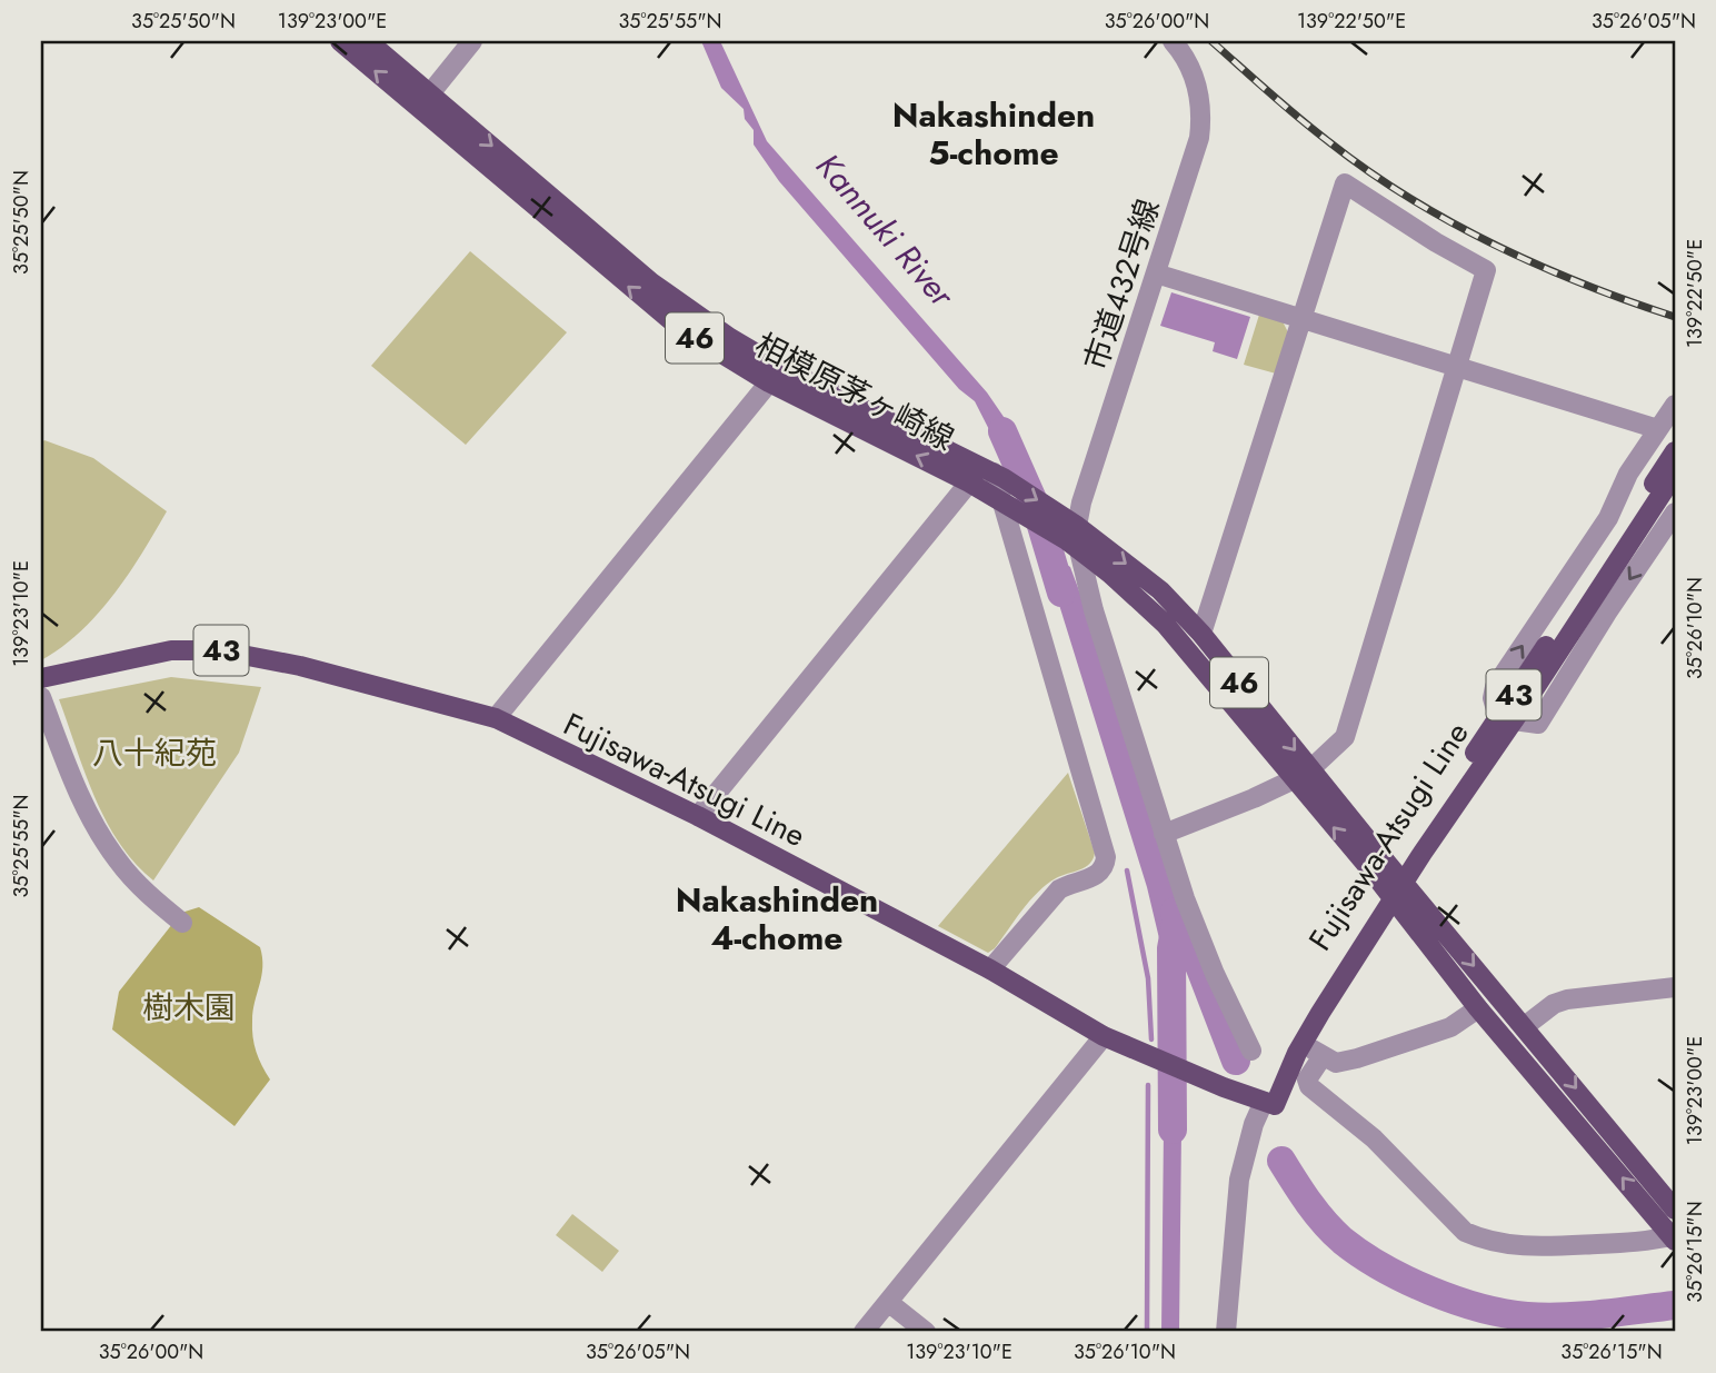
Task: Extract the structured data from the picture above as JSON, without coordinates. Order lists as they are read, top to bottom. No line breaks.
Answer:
{"streets":{"main road":["46","相模原茅ヶ崎線","43","Fujisawa-Atsugi Line"],"street":["市道432号線"]},"crossings":[["市道432号線","46"],["市道432号線","相模原茅ヶ崎線"],["46","相模原茅ヶ崎線"],["46","Fujisawa-Atsugi Line"]],"districts":["Nakashinden 5-chome","Nakashinden 4-chome"],"water":["Kannuki River"],"parks":["八十紀苑","樹木園"],"coordinates":["35°25'50\"N","139°23'00\"E","35°25'55\"N","35°26'00\"N","139°22'50\"E","35°26'05\"N","139°23'10\"E","35°26'10\"N","35°26'15\"N"]}
